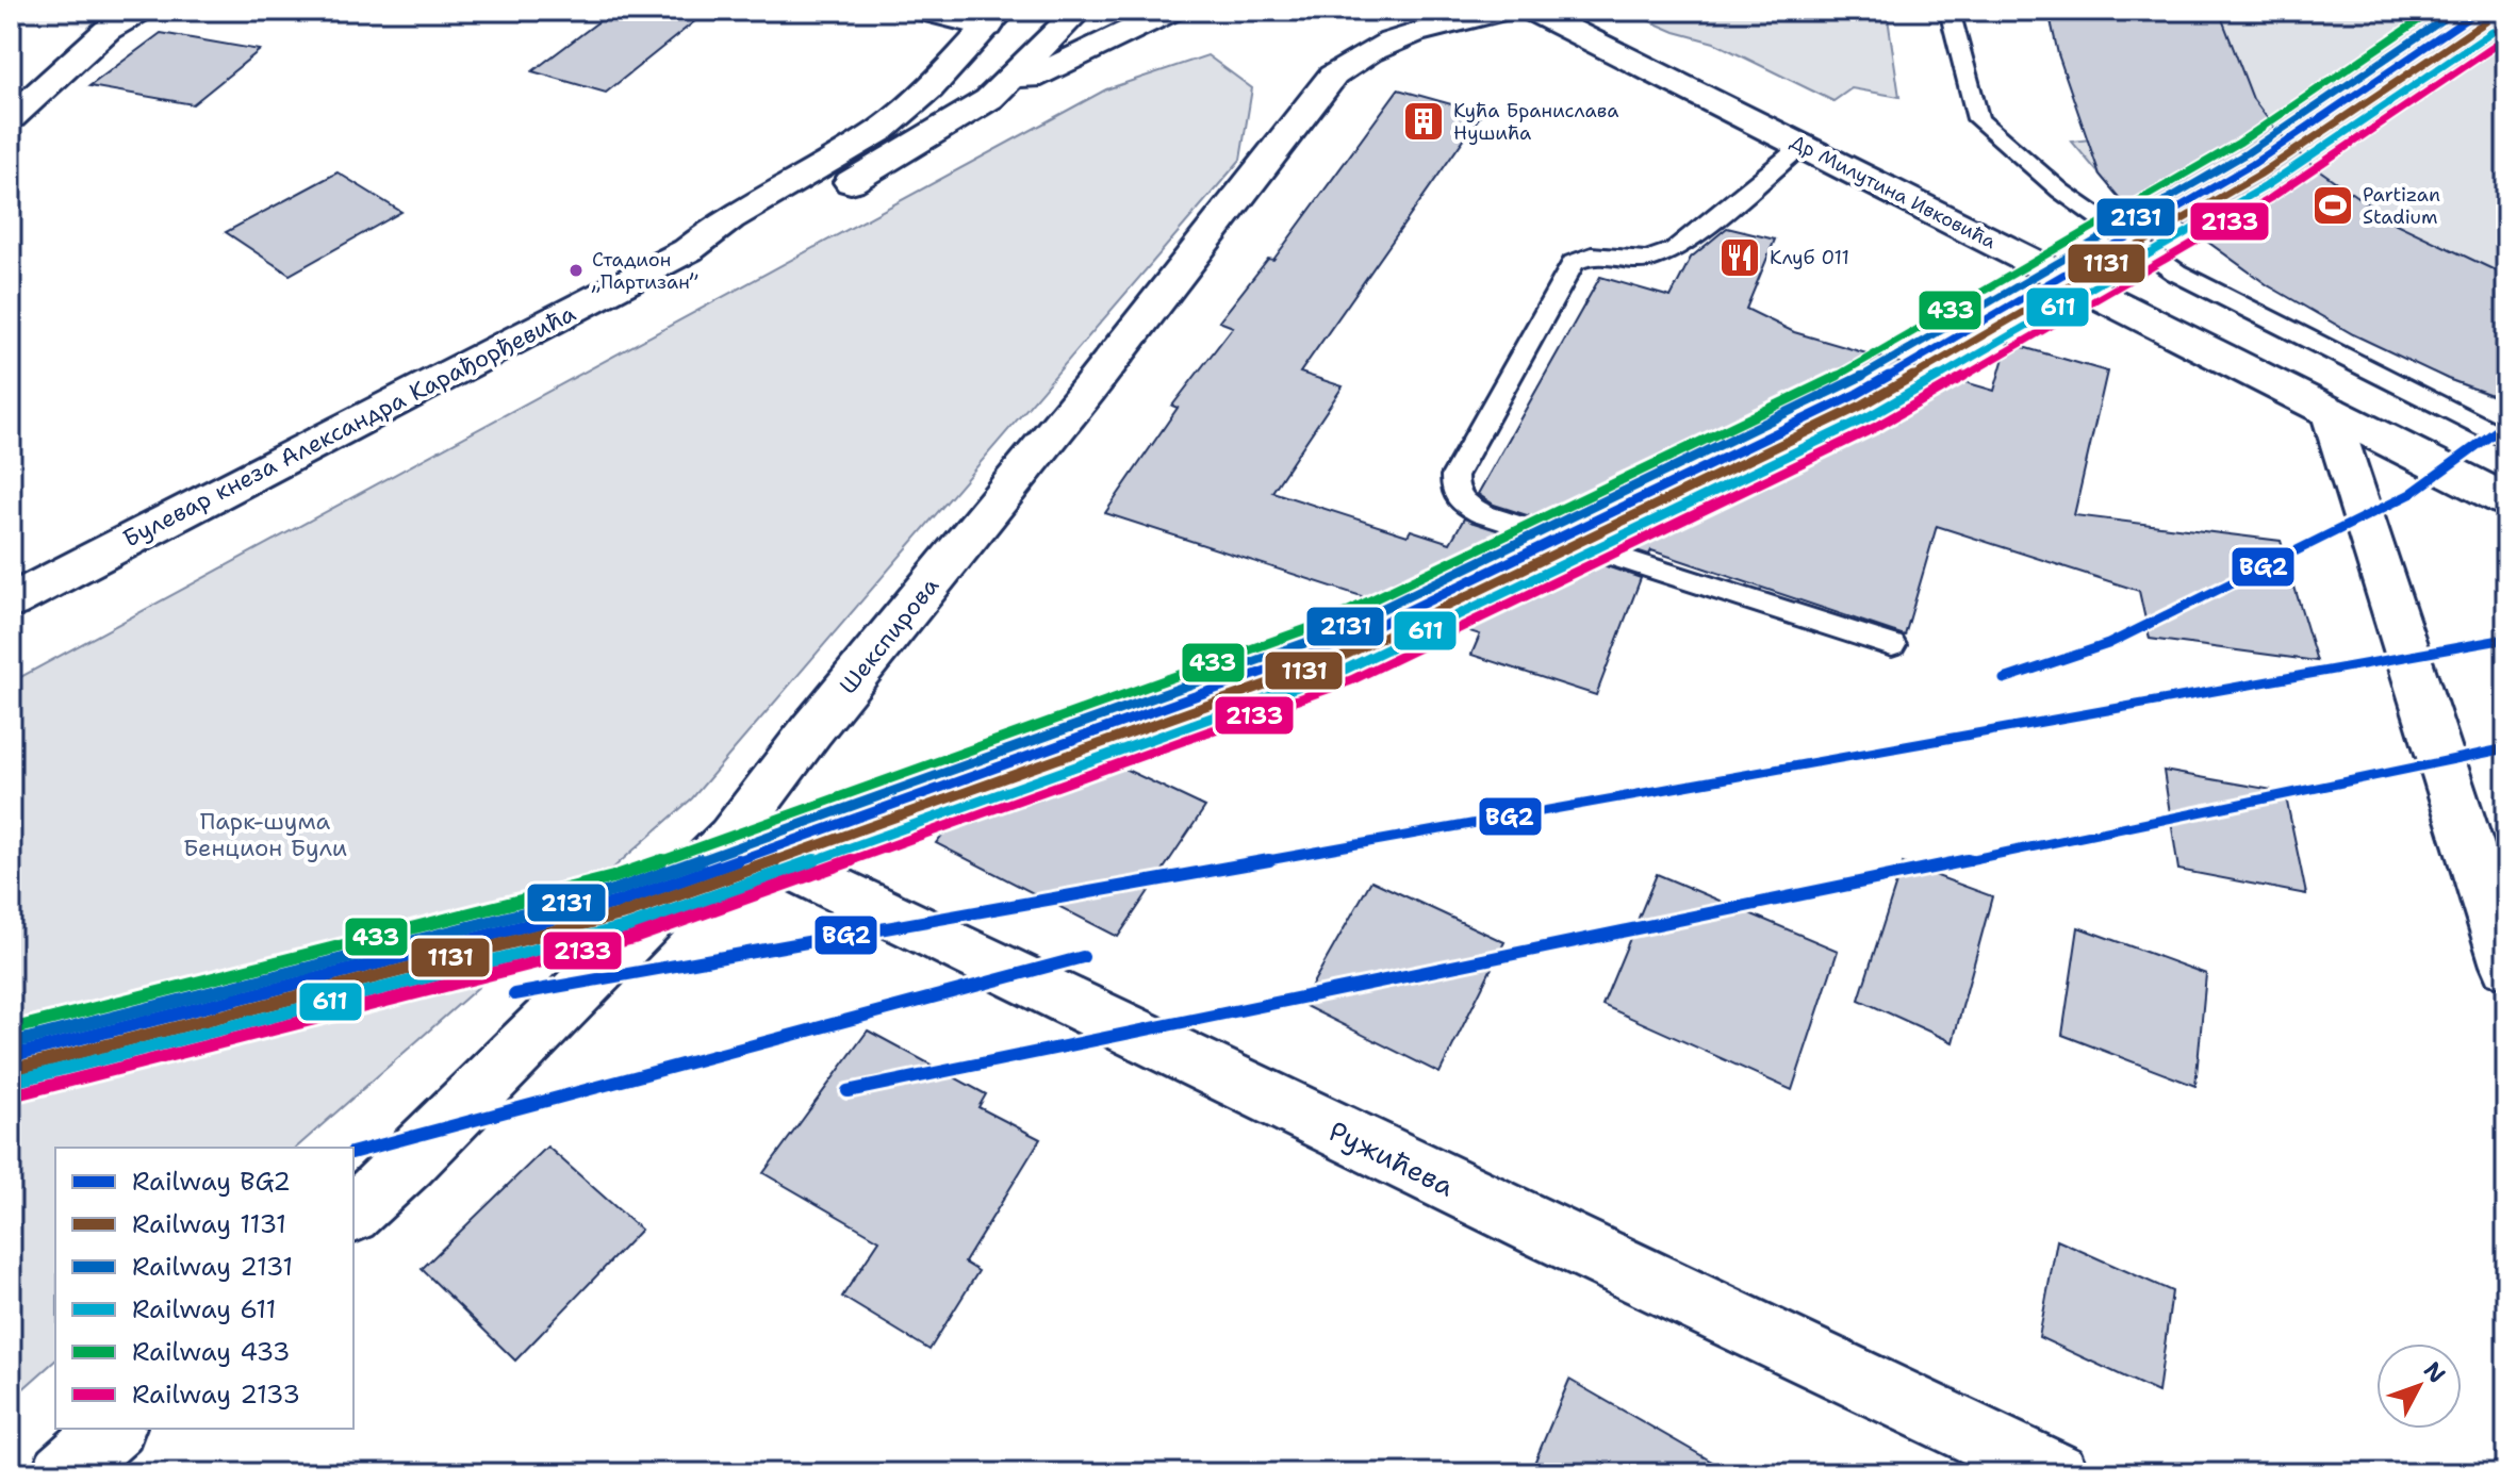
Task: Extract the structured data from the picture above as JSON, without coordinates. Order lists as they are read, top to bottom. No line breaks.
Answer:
{"streets":{"street":["Др Милутина Ивковића","Булевар кнеза Александра Карађорђевића","Шекспирова","Ружићева"]},"crossings":[["Др Милутина Ивковића","Шекспирова"],["Шекспирова","Ружићева"]],"parks":["Парк-шума Бенцион Були"],"places":{"building":["Кућа Бранислава Нушића"],"sports":["Partizan Stadium"],"restaurant":["Клуб 011"],"other":["Стадион „Партизан”"]},"lines":["rail line BG2","rail line 2131","rail line 433","rail line 1131","rail line 611","rail line 2133"],"legend":["Railway BG2","Railway 1131","Railway 2131","Railway 611","Railway 433","Railway 2133"],"north":"top right"}
